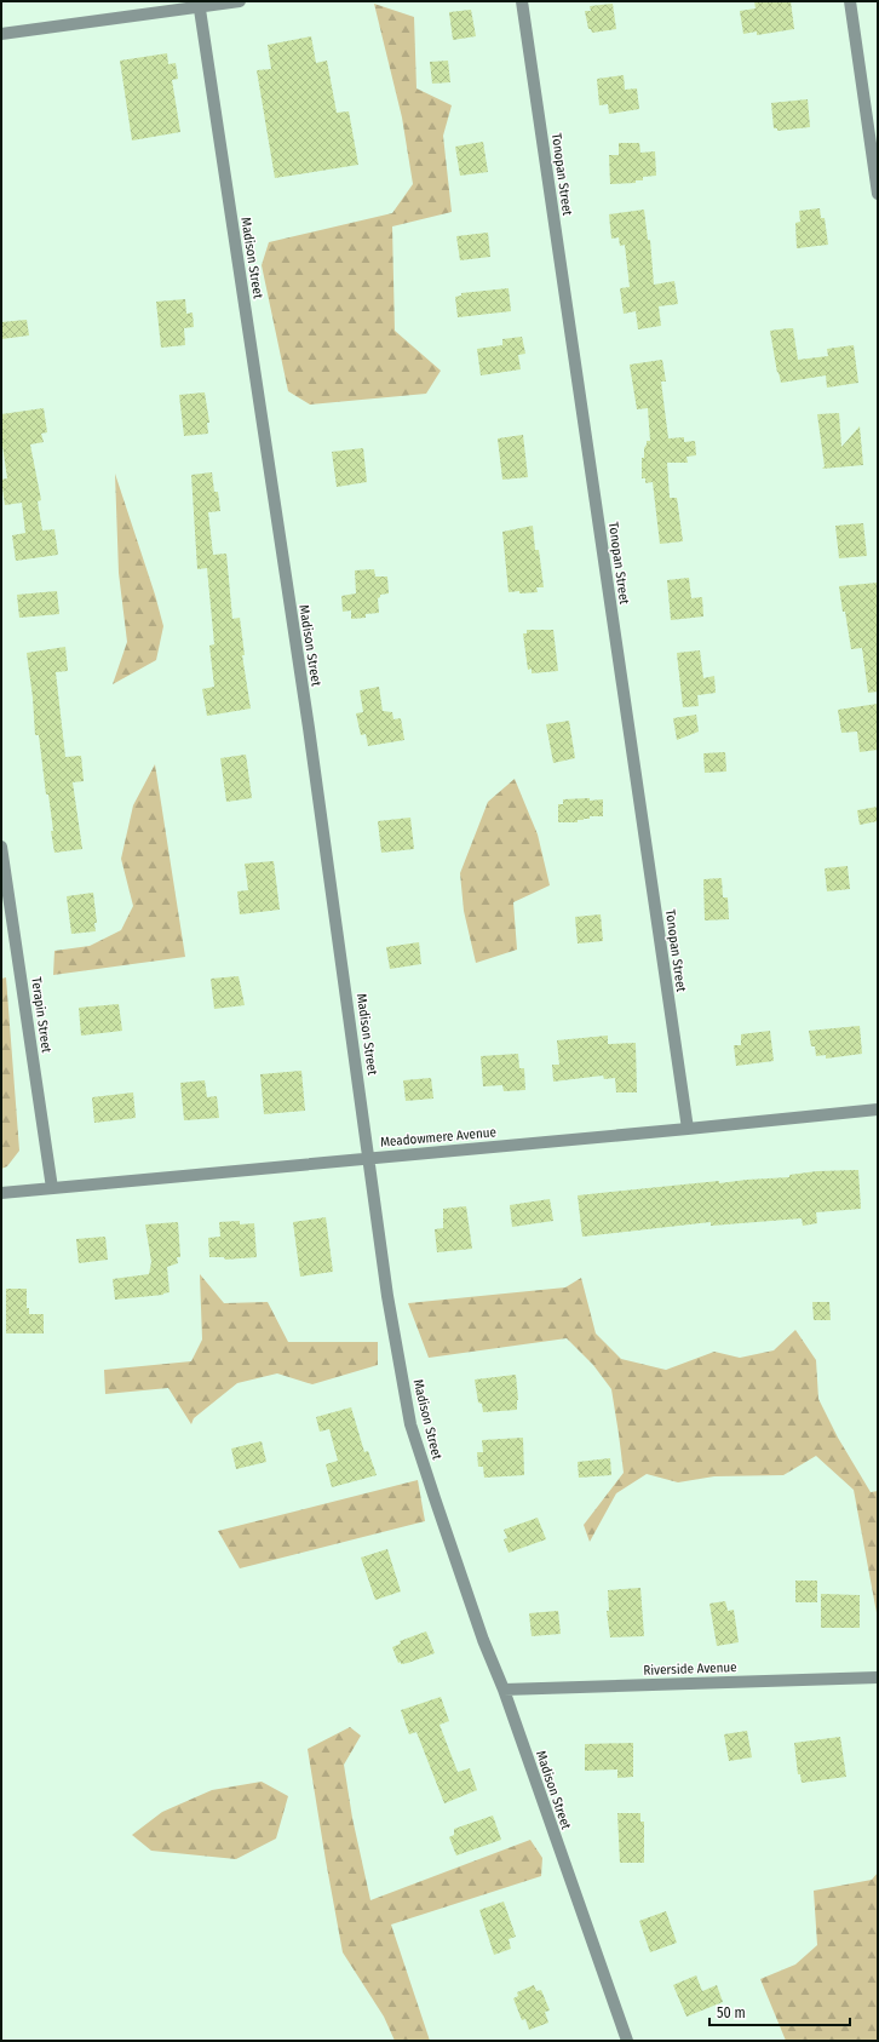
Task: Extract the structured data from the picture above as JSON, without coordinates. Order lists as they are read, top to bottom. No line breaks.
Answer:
{"streets":{"street":["Tonopan Street","Madison Street","Terapin Street","Meadowmere Avenue","Riverside Avenue"]},"crossings":[["Tonopan Street","Meadowmere Avenue"],["Madison Street","Meadowmere Avenue"],["Madison Street","Riverside Avenue"],["Terapin Street","Meadowmere Avenue"]],"scale_bar":"50 m"}
